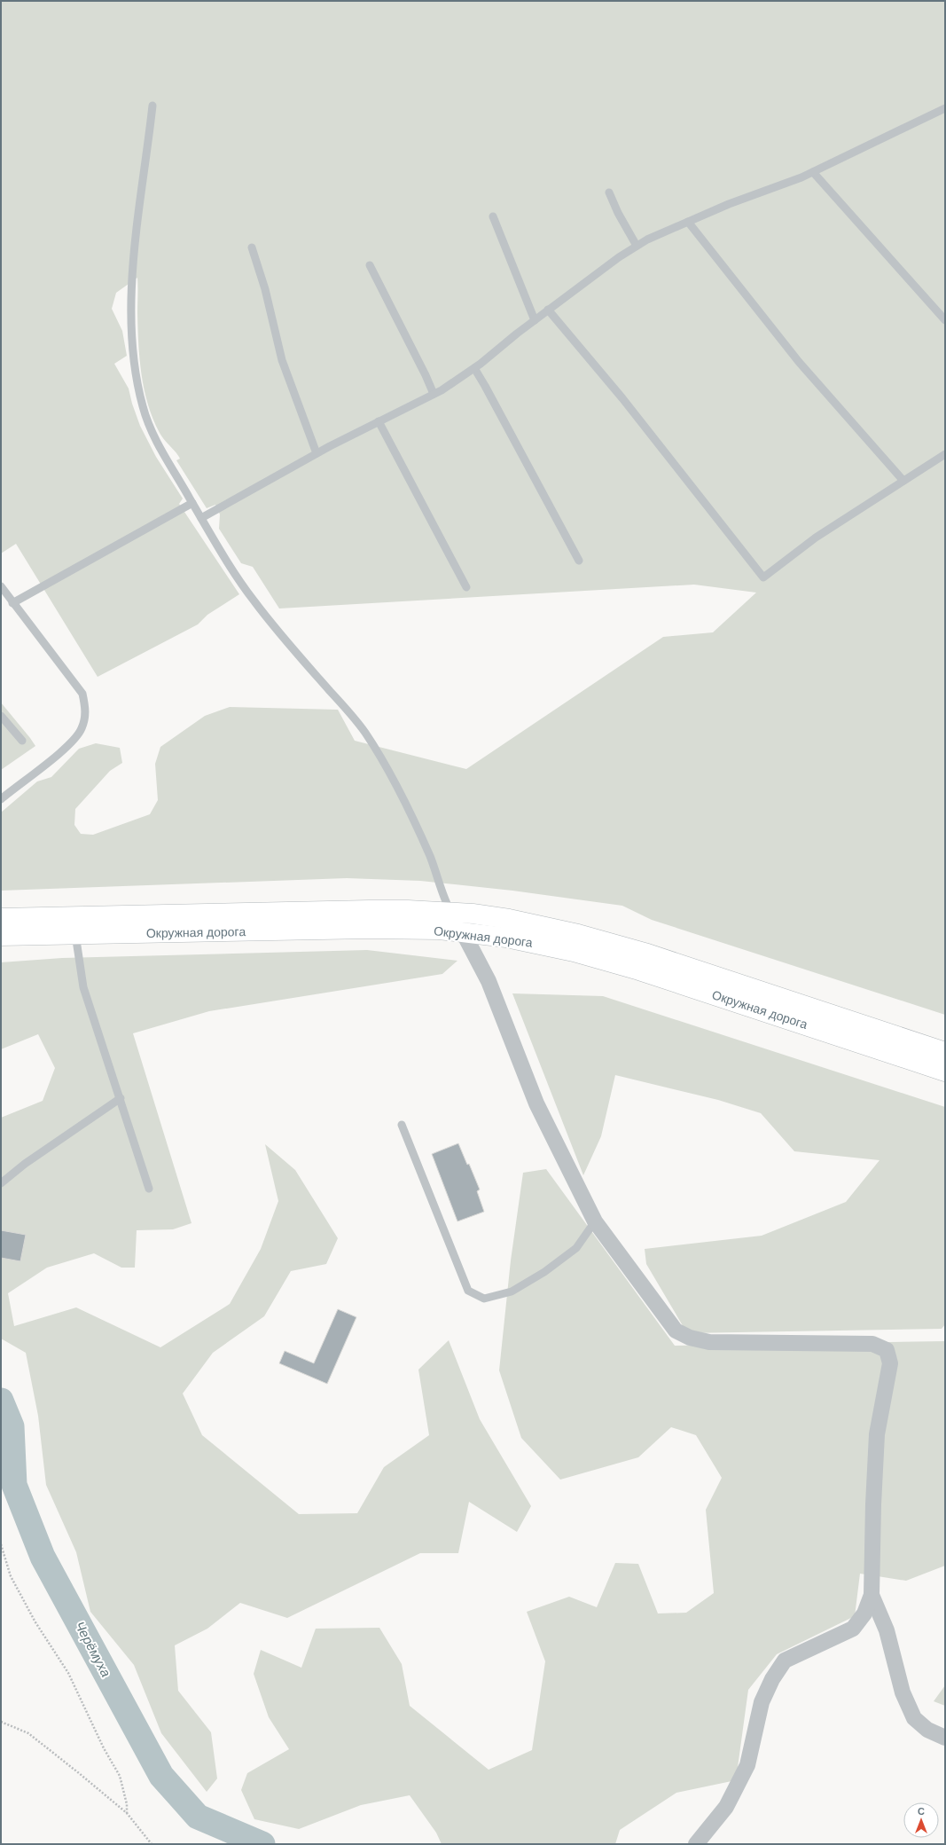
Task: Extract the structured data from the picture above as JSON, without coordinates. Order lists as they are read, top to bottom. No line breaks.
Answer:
{"streets":{"main road":["Окружная дорога"]},"water":["Черёмуха"],"north":"top"}
